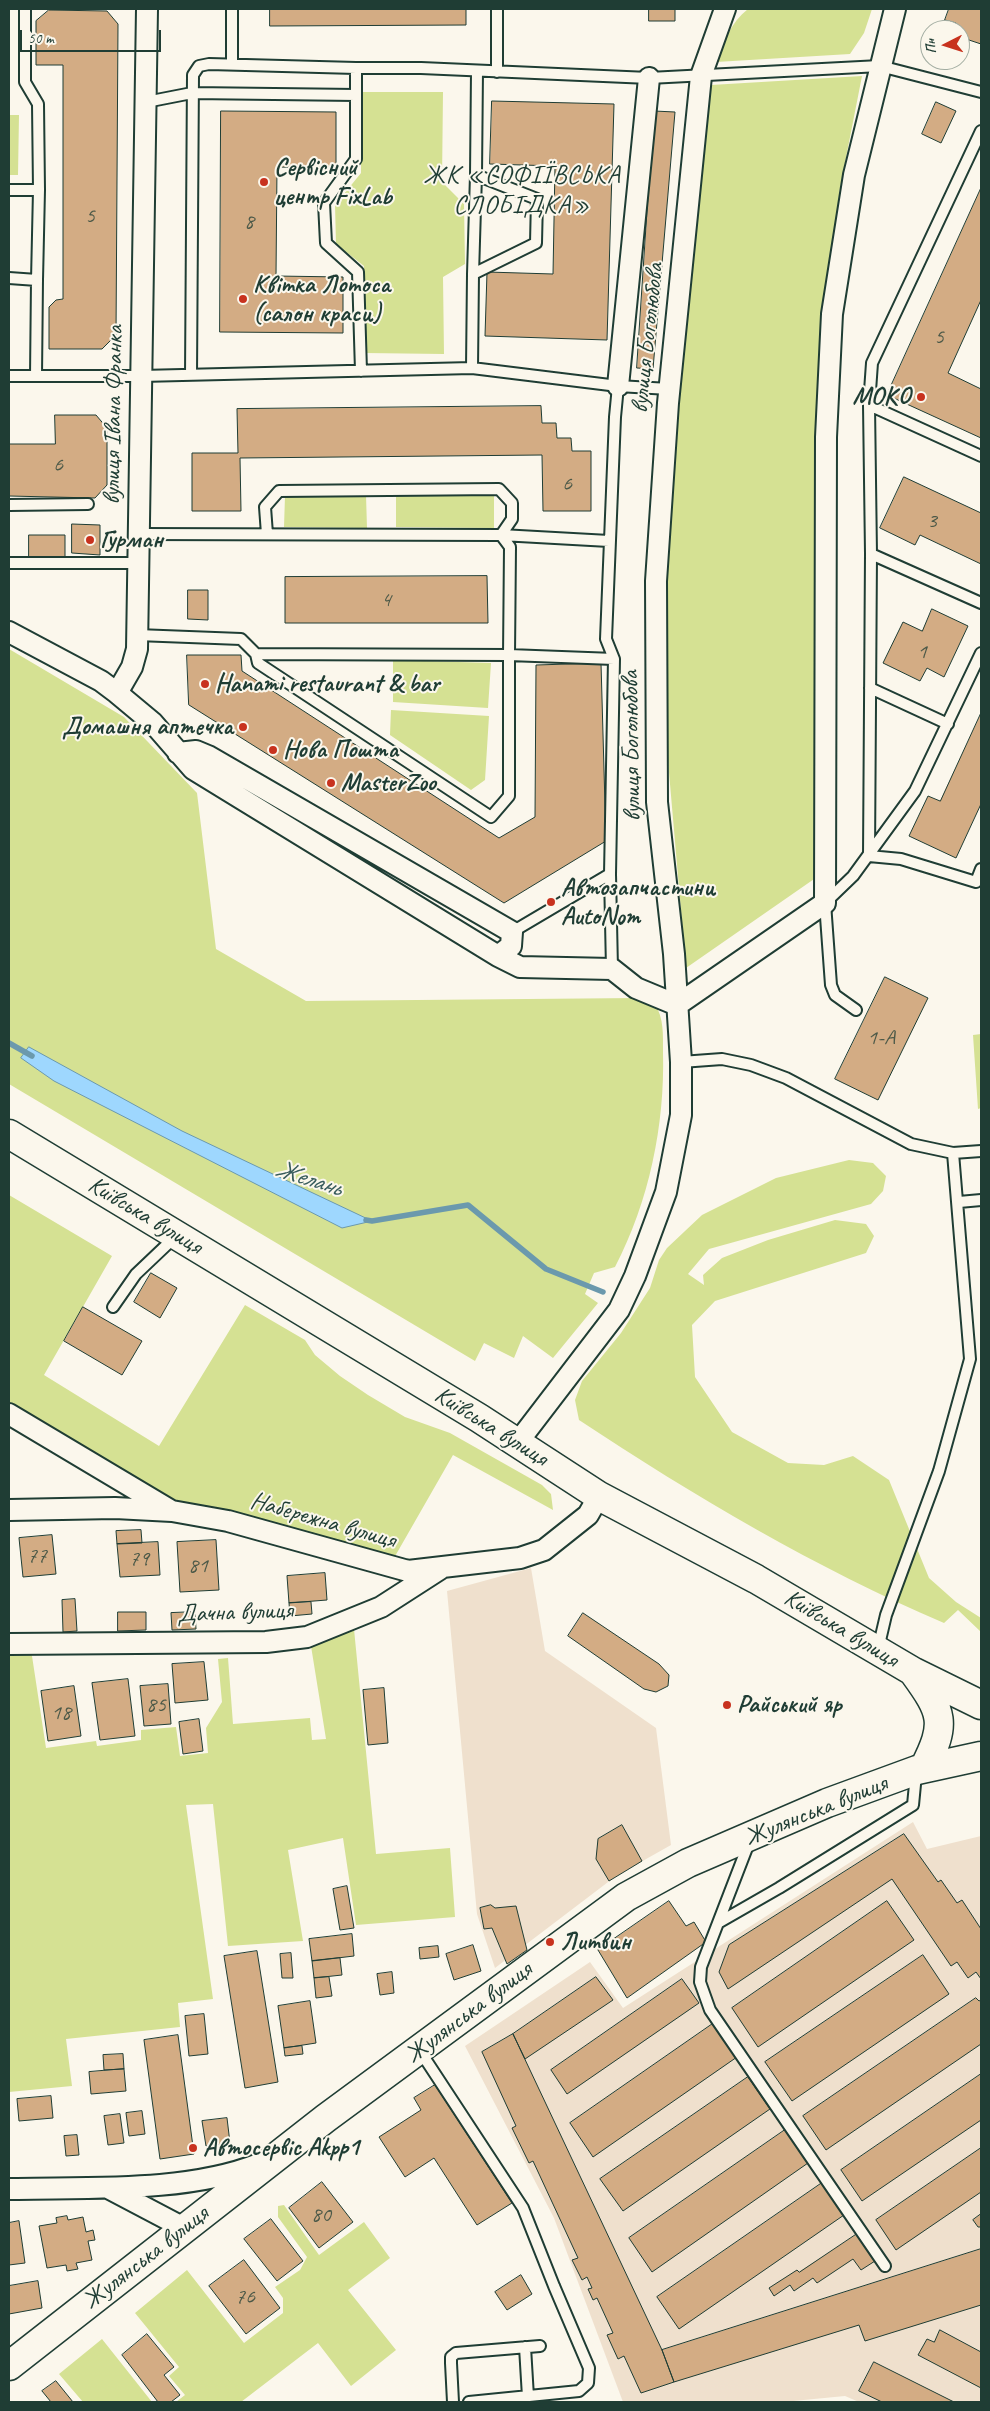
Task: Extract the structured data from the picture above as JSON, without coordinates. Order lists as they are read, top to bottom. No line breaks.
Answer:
{"streets":{"main road":["Київська вулиця","Жулянська вулиця"],"street":["вулиця Боголюбова","вулиця Івана Франка","Набережна вулиця","Дачна вулиця"]},"crossings":[["вулиця Боголюбова","Київська вулиця"],["Київська вулиця","Набережна вулиця"],["Набережна вулиця","Дачна вулиця"]],"districts":["ЖК «СОФІЇВСЬКА СЛОБІДКА»"],"water":["Желань"],"places":["Сервiсний центр FixLab","Квітка Лотоса (салон краси)","МОКО","Гурман","Hanami restaurant & bar","Домашня аптечка","Нова Пошта","MasterZoo","Автозапчастини AutoNom","Райський яр","Литвин","Автосервіс Akpp1"],"house_numbers":["5","8","5","6","6","3","4","1","1-А","77","79","81","85","18","80","76"],"scale_bar":"50 m","north":"left"}
